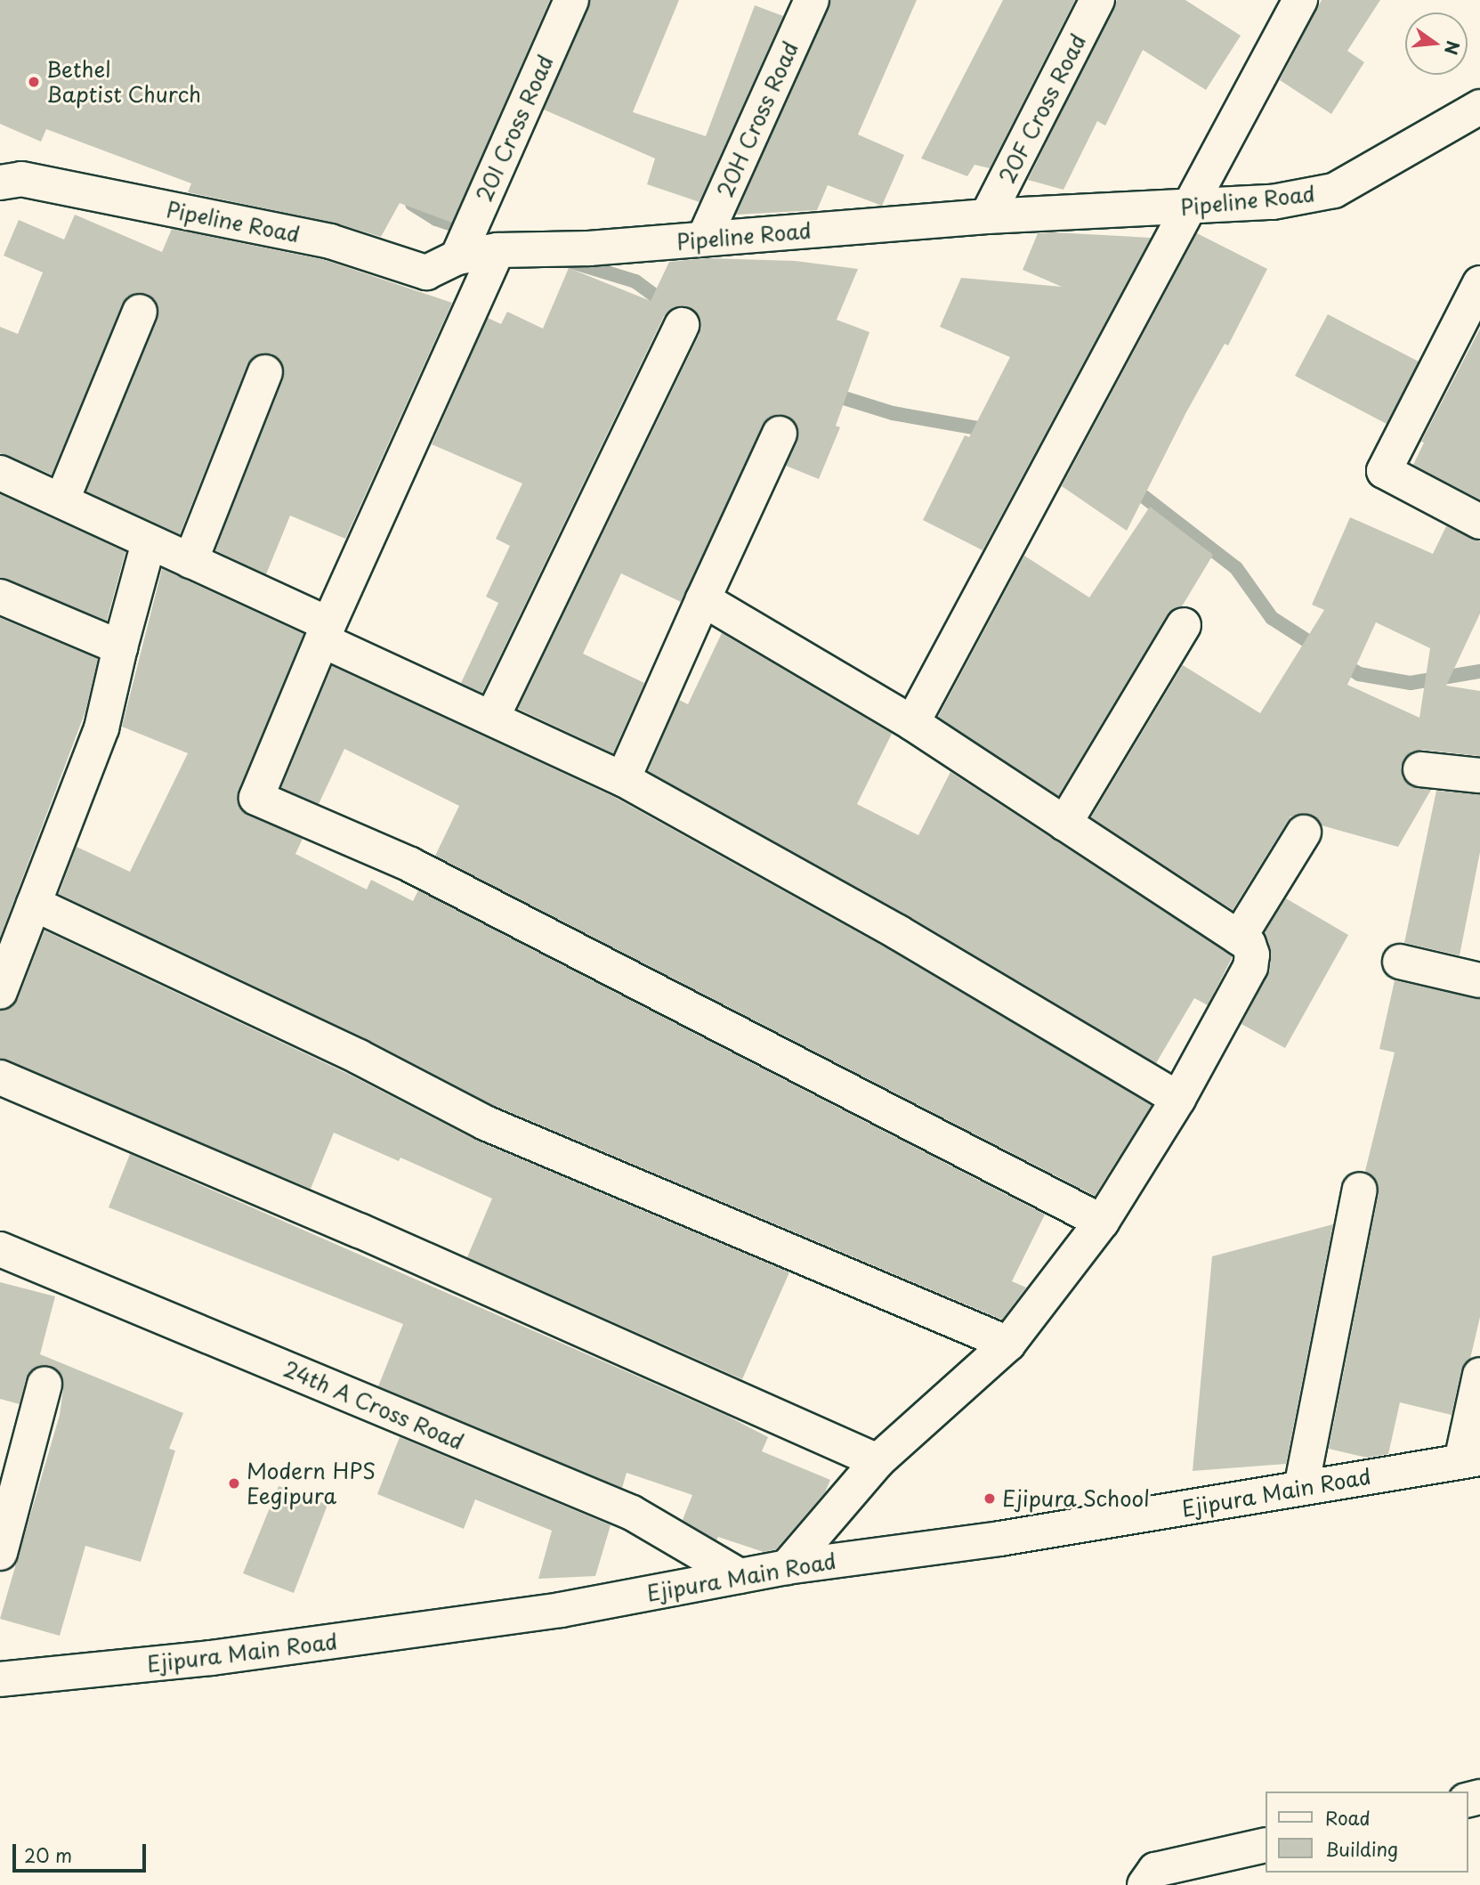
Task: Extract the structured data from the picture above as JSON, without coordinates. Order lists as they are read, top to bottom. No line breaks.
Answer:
{"streets":{"street":["20F Cross Road","20H Cross Road","20I Cross Road","Pipeline Road","24th A Cross Road","Ejipura Main Road"]},"crossings":[["20F Cross Road","Pipeline Road"],["20H Cross Road","Pipeline Road"],["20I Cross Road","Pipeline Road"],["24th A Cross Road","Ejipura Main Road"]],"places":["Bethel Baptist Church","Modern HPS Eegipura","Ejipura School"],"legend":["Road","Building"],"scale_bar":"20 m","north":"right"}
